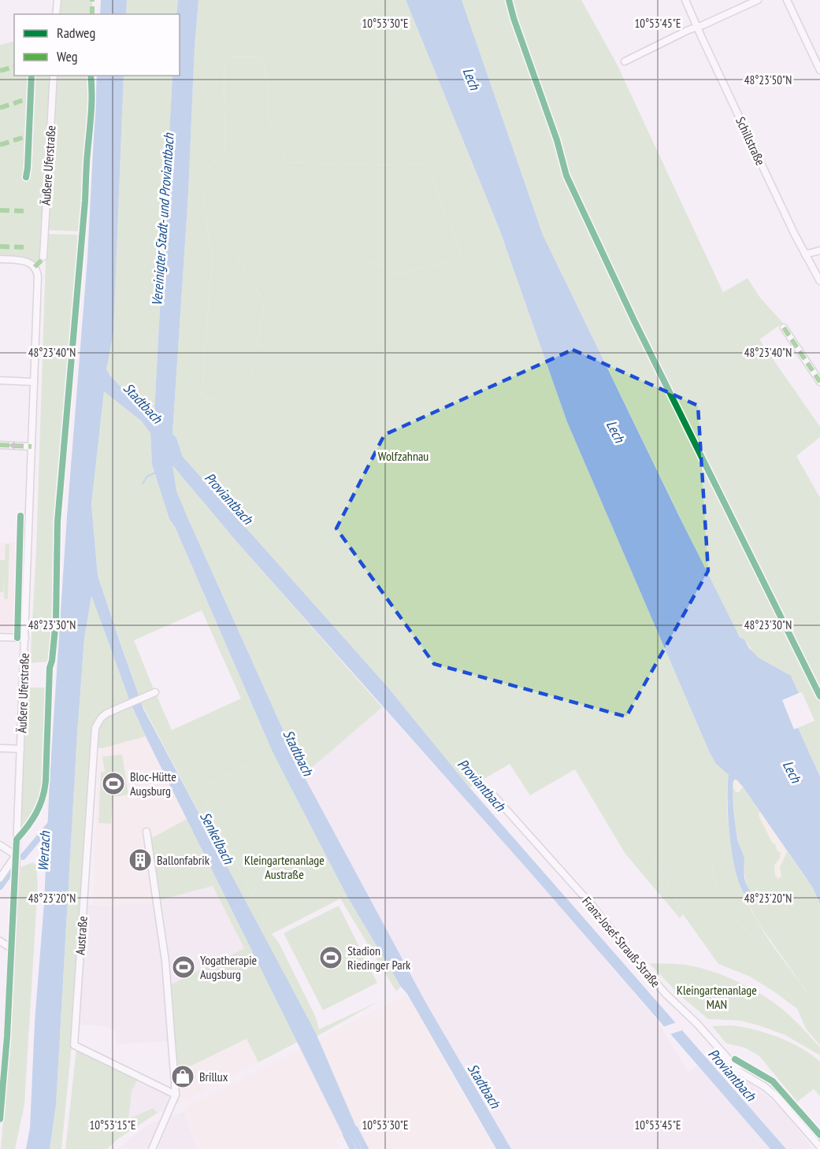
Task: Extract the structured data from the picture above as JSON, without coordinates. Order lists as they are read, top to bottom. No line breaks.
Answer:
{"streets":{"street":["Schillstraße","Äußere Uferstraße","Austraße","Franz-Josef-Strauß-Straße"]},"water":["Lech","Vereinigter Stadt- und Proviantbach","Stadtbach","Proviantbach","Senkelbach","Wertach"],"parks":["Wolfzahnau","Kleingartenanlage Austraße","Kleingartenanlage MAN"],"places":{"sports":["Bloc-Hütte Augsburg","Stadion Riedinger Park","Yogatherapie Augsburg"],"building":["Ballonfabrik"],"shop":["Brillux"]},"legend":["Radweg","Weg"],"coordinates":["10°53'30\"E","10°53'45\"E","48°23'50\"N","48°23'40\"N","48°23'30\"N","48°23'20\"N","10°53'15\"E"]}
